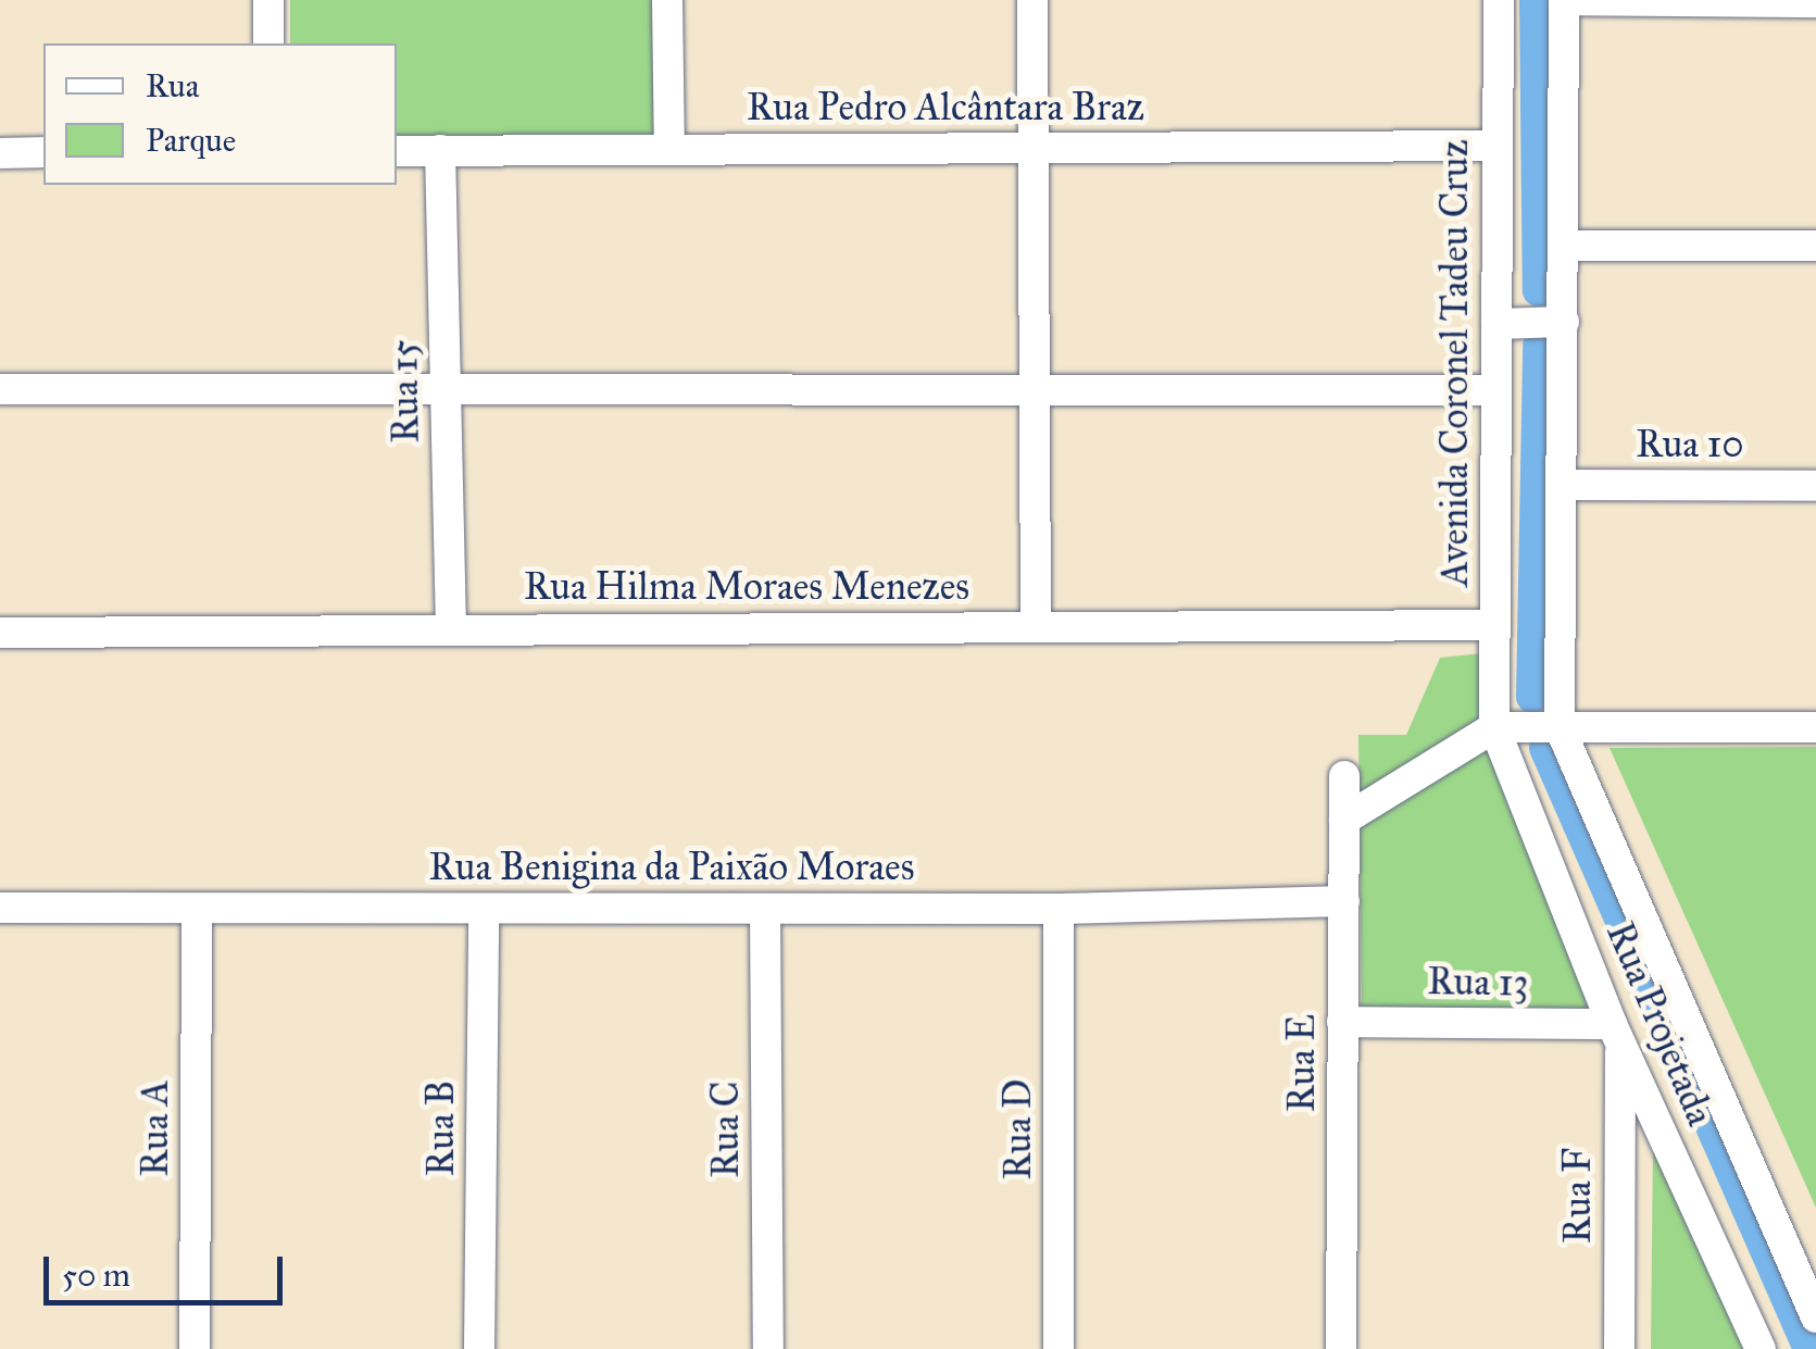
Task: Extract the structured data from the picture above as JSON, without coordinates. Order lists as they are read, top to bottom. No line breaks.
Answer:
{"streets":{"street":["Rua Pedro Alcântara Braz","Avenida Coronel Tadeu Cruz","Rua 15","Rua 10","Rua Hilma Moraes Menezes","Rua Benigina da Paixão Moraes","Rua 13","Rua Projetada","Rua E","Rua A","Rua B","Rua C","Rua D","Rua F"]},"crossings":[["Rua Pedro Alcântara Braz","Avenida Coronel Tadeu Cruz"],["Rua Pedro Alcântara Braz","Rua 15"],["Avenida Coronel Tadeu Cruz","Rua Hilma Moraes Menezes"],["Avenida Coronel Tadeu Cruz","Rua Projetada"],["Rua 15","Rua Hilma Moraes Menezes"],["Rua Benigina da Paixão Moraes","Rua E"],["Rua Benigina da Paixão Moraes","Rua A"],["Rua Benigina da Paixão Moraes","Rua B"],["Rua Benigina da Paixão Moraes","Rua C"],["Rua Benigina da Paixão Moraes","Rua D"],["Rua 13","Rua Projetada"],["Rua 13","Rua E"],["Rua 13","Rua F"],["Rua Projetada","Rua F"]],"legend":["Rua","Parque"],"scale_bar":"50 m"}
